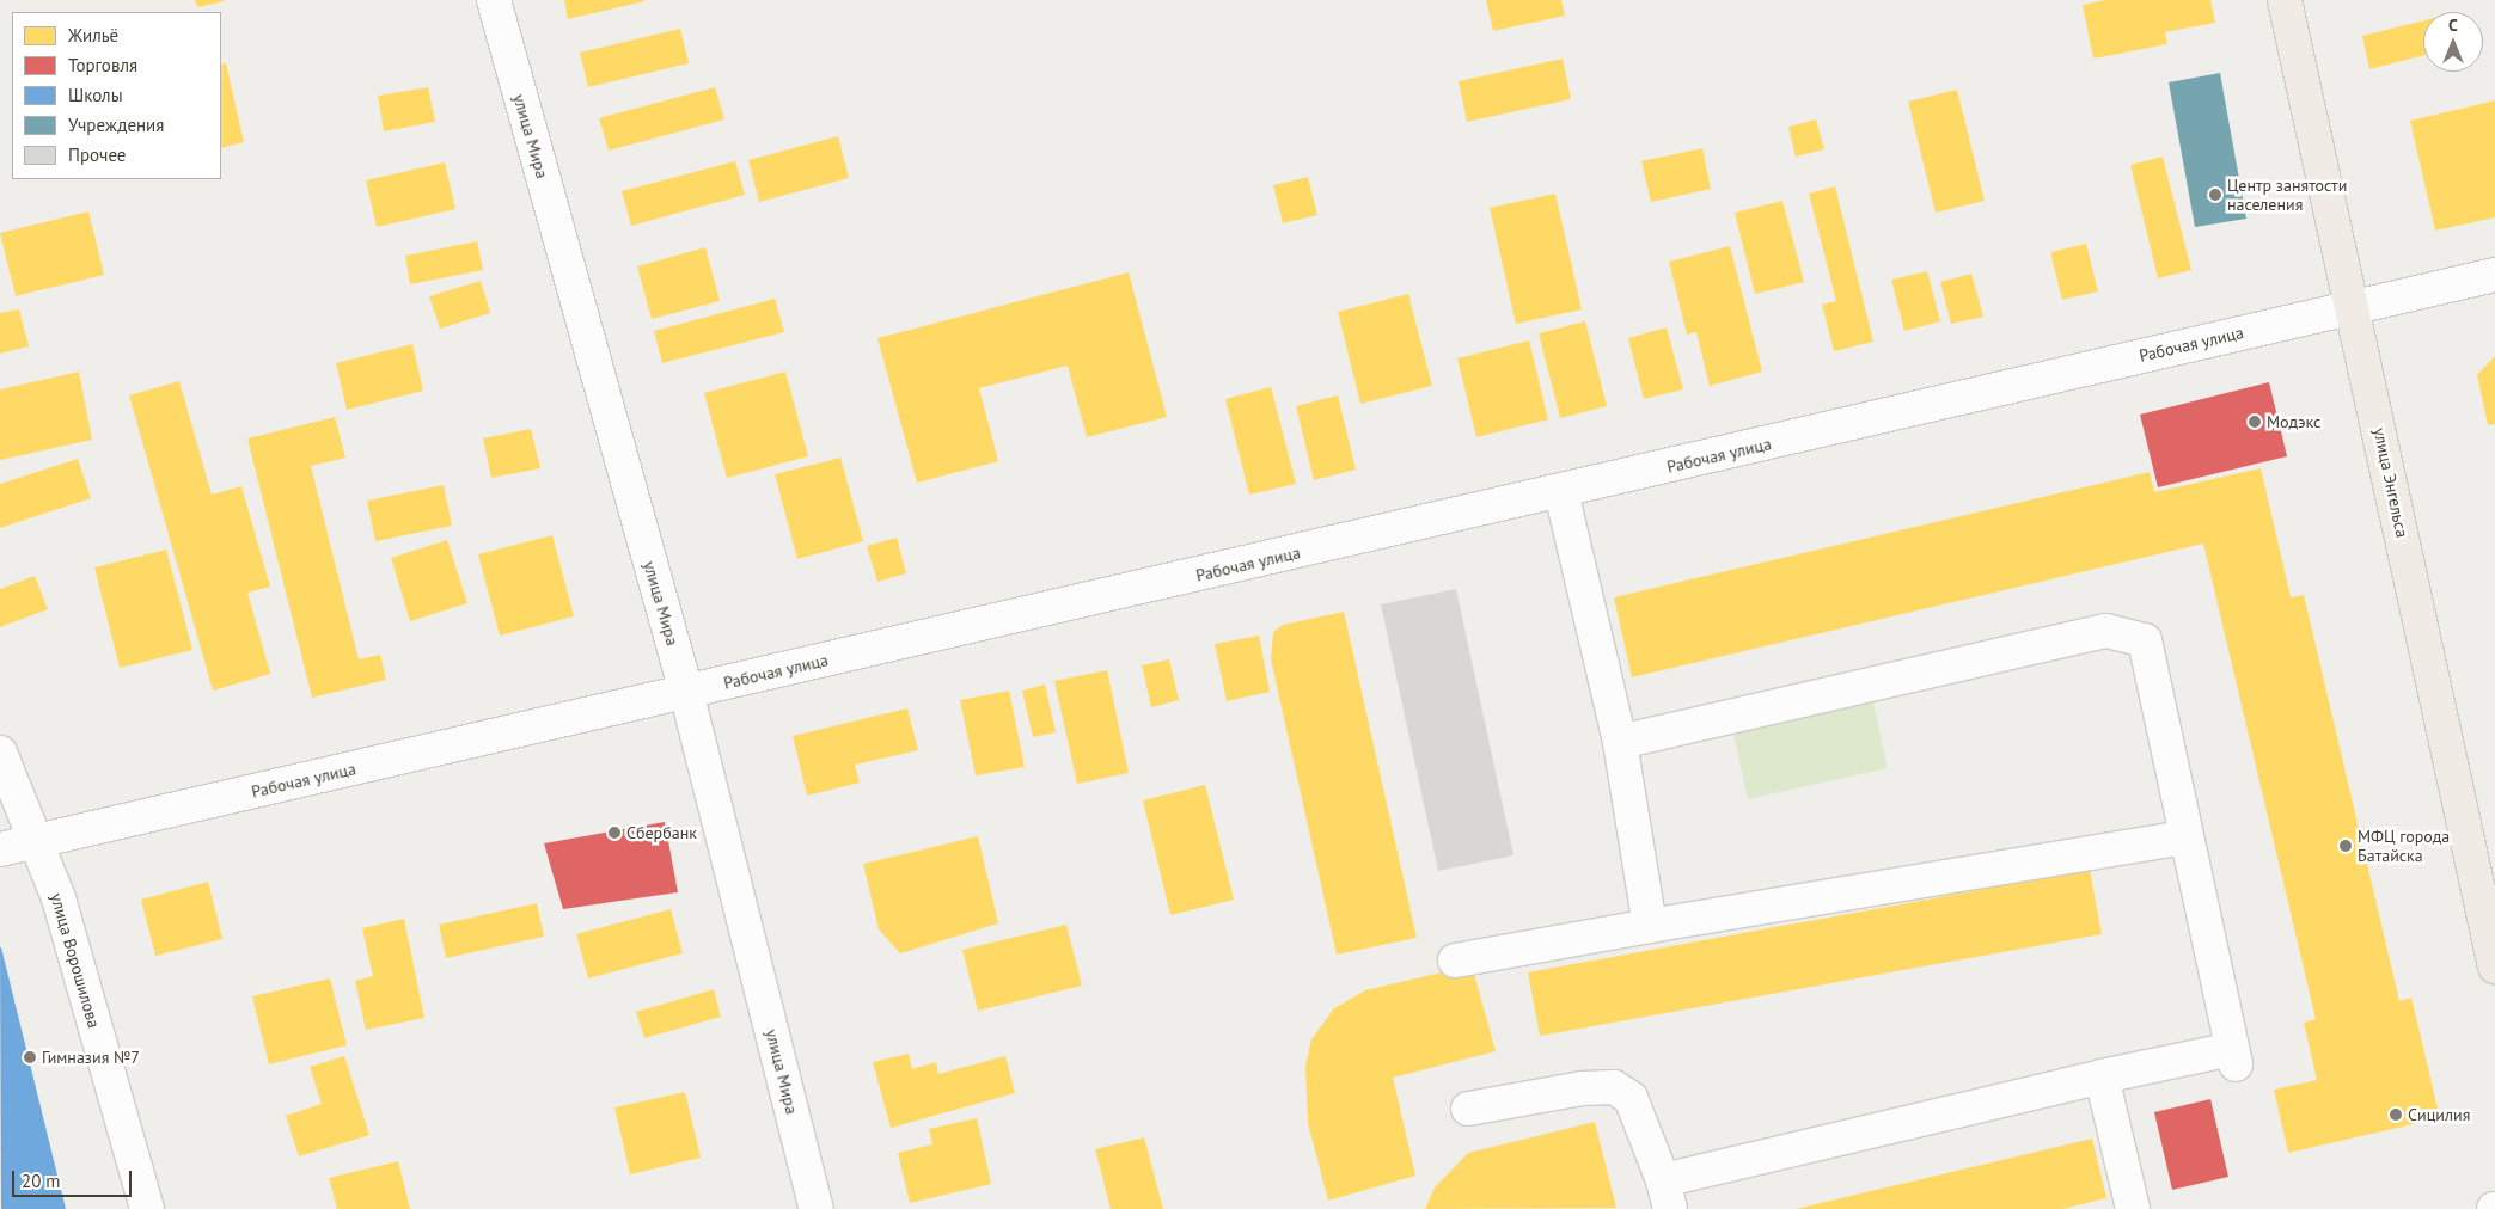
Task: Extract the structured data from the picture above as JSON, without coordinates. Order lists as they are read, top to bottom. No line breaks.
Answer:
{"streets":{"main road":["улица Энгельса"],"street":["улица Мира","Рабочая улица","улица Ворошилова"]},"crossings":[["улица Мира","Рабочая улица"],["Рабочая улица","улица Энгельса"],["Рабочая улица","улица Ворошилова"]],"places":["Центр занятости населения","Модэкс","Сбербанк","МФЦ города Батайска","Гимназия №7","Сицилия"],"legend":["Жильё","Торговля","Школы","Учреждения","Прочее"],"scale_bar":"20 m","north":"top"}
